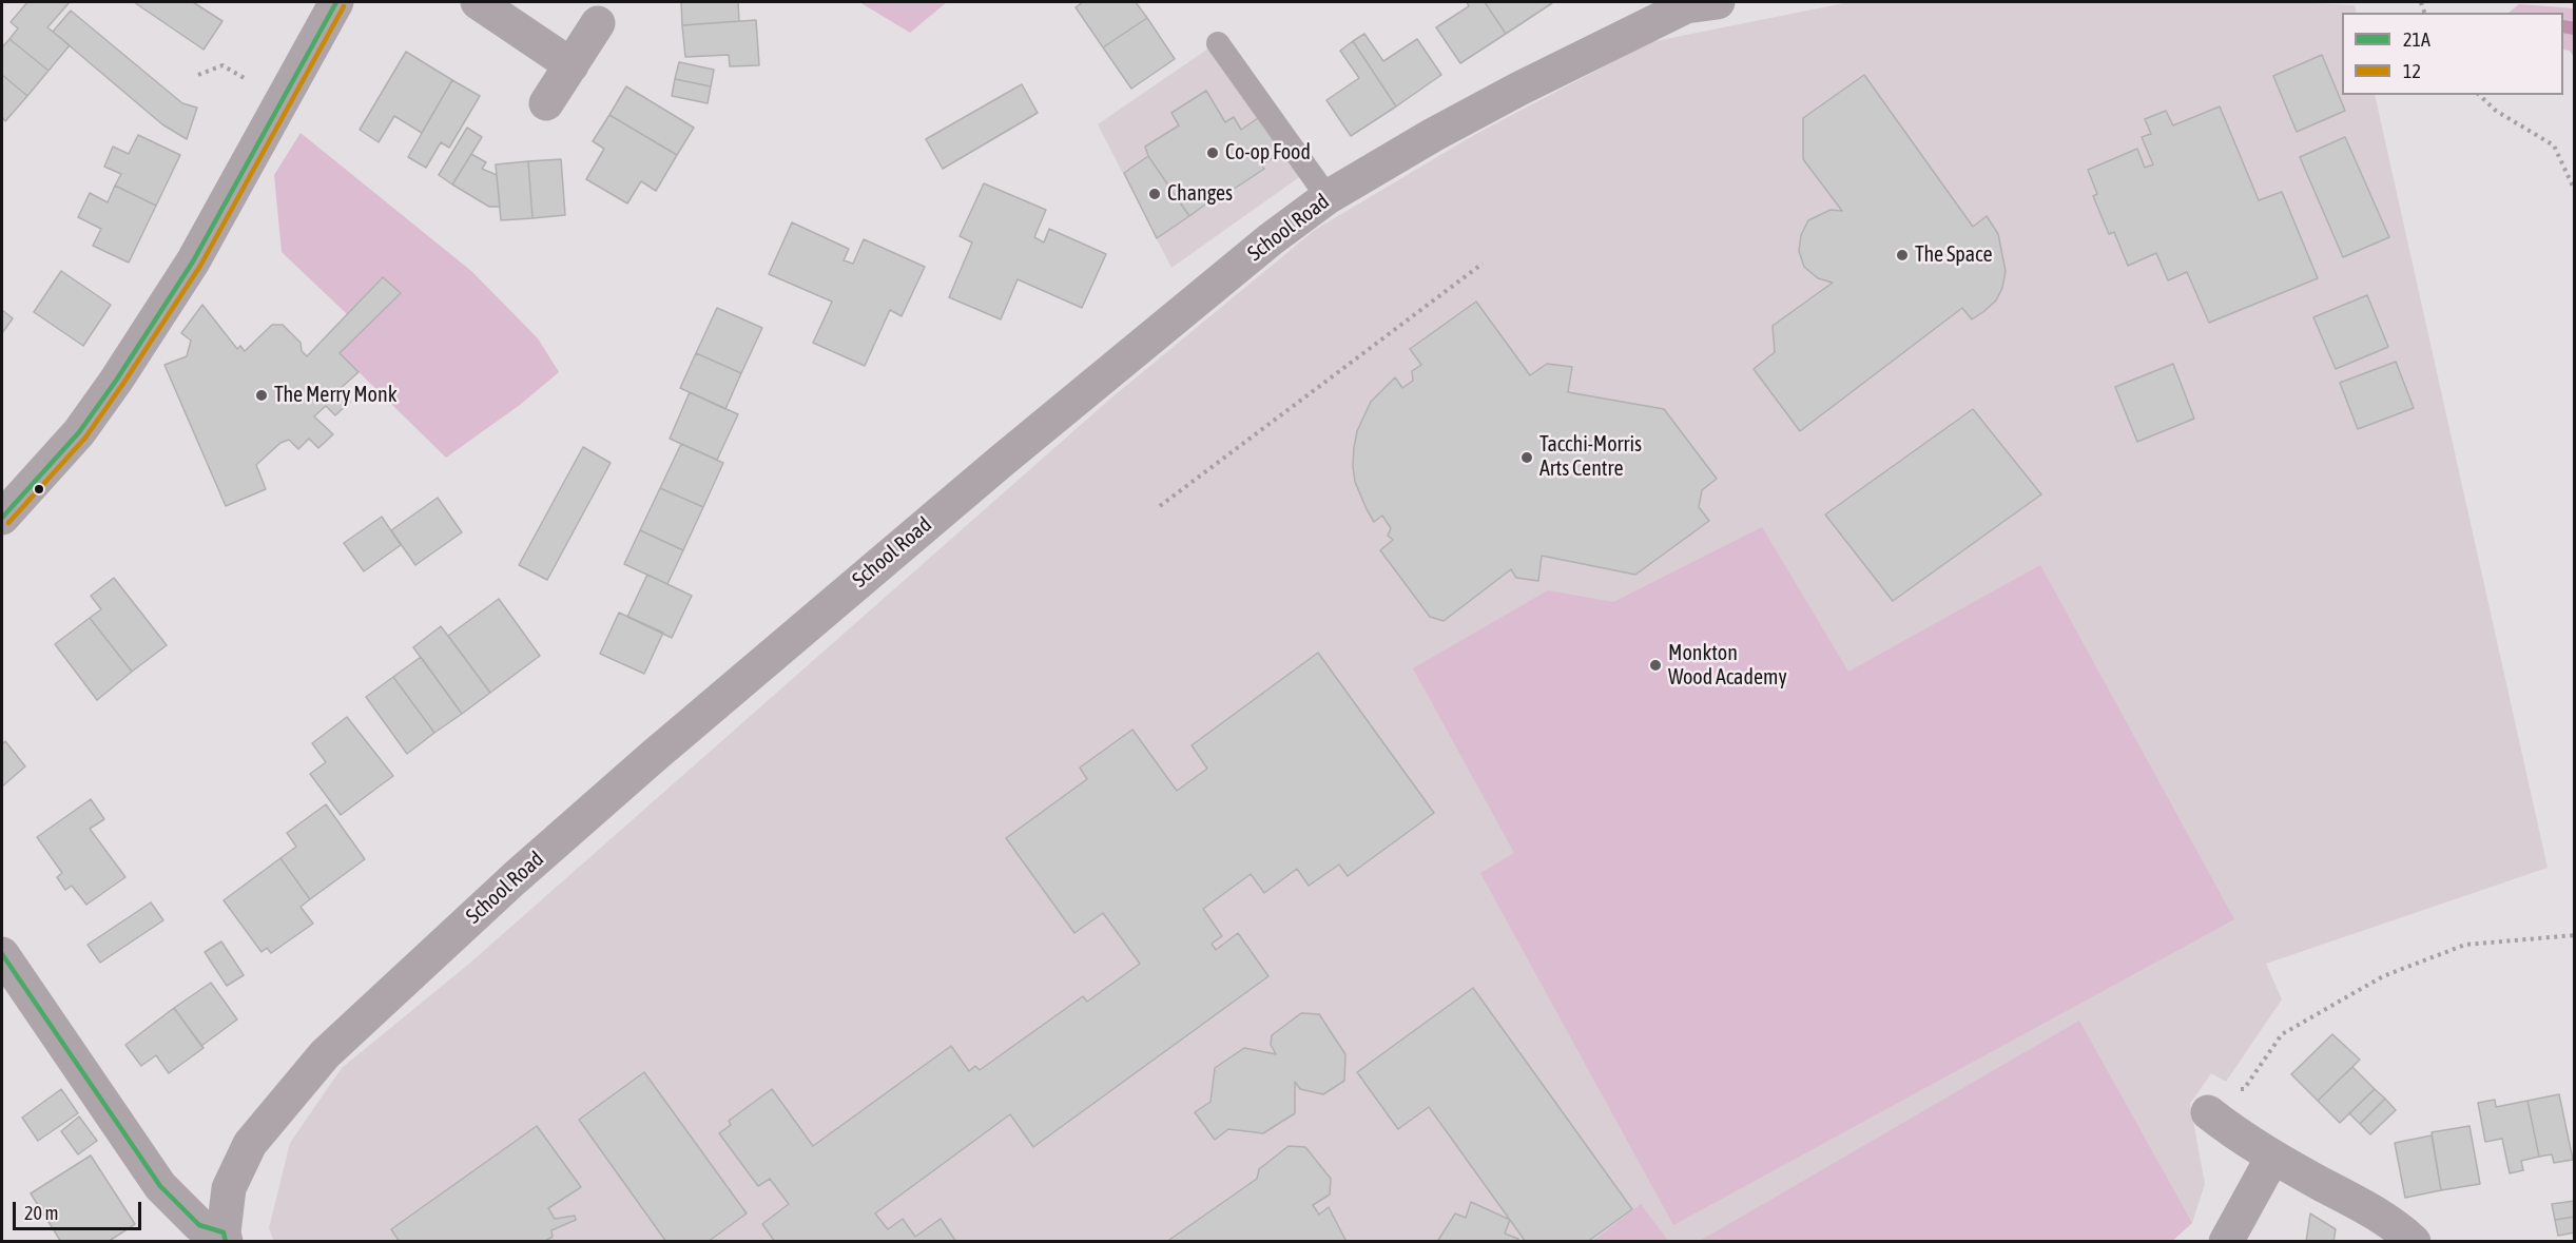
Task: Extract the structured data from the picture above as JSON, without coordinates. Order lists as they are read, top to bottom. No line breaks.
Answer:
{"streets":{"street":["School Road"]},"places":["Co-op Food","Changes","The Space","The Merry Monk","Tacchi-Morris Arts Centre","Monkton Wood Academy"],"lines":["transit line 21A","transit line 12"],"legend":["21A","12"],"scale_bar":"20 m"}
